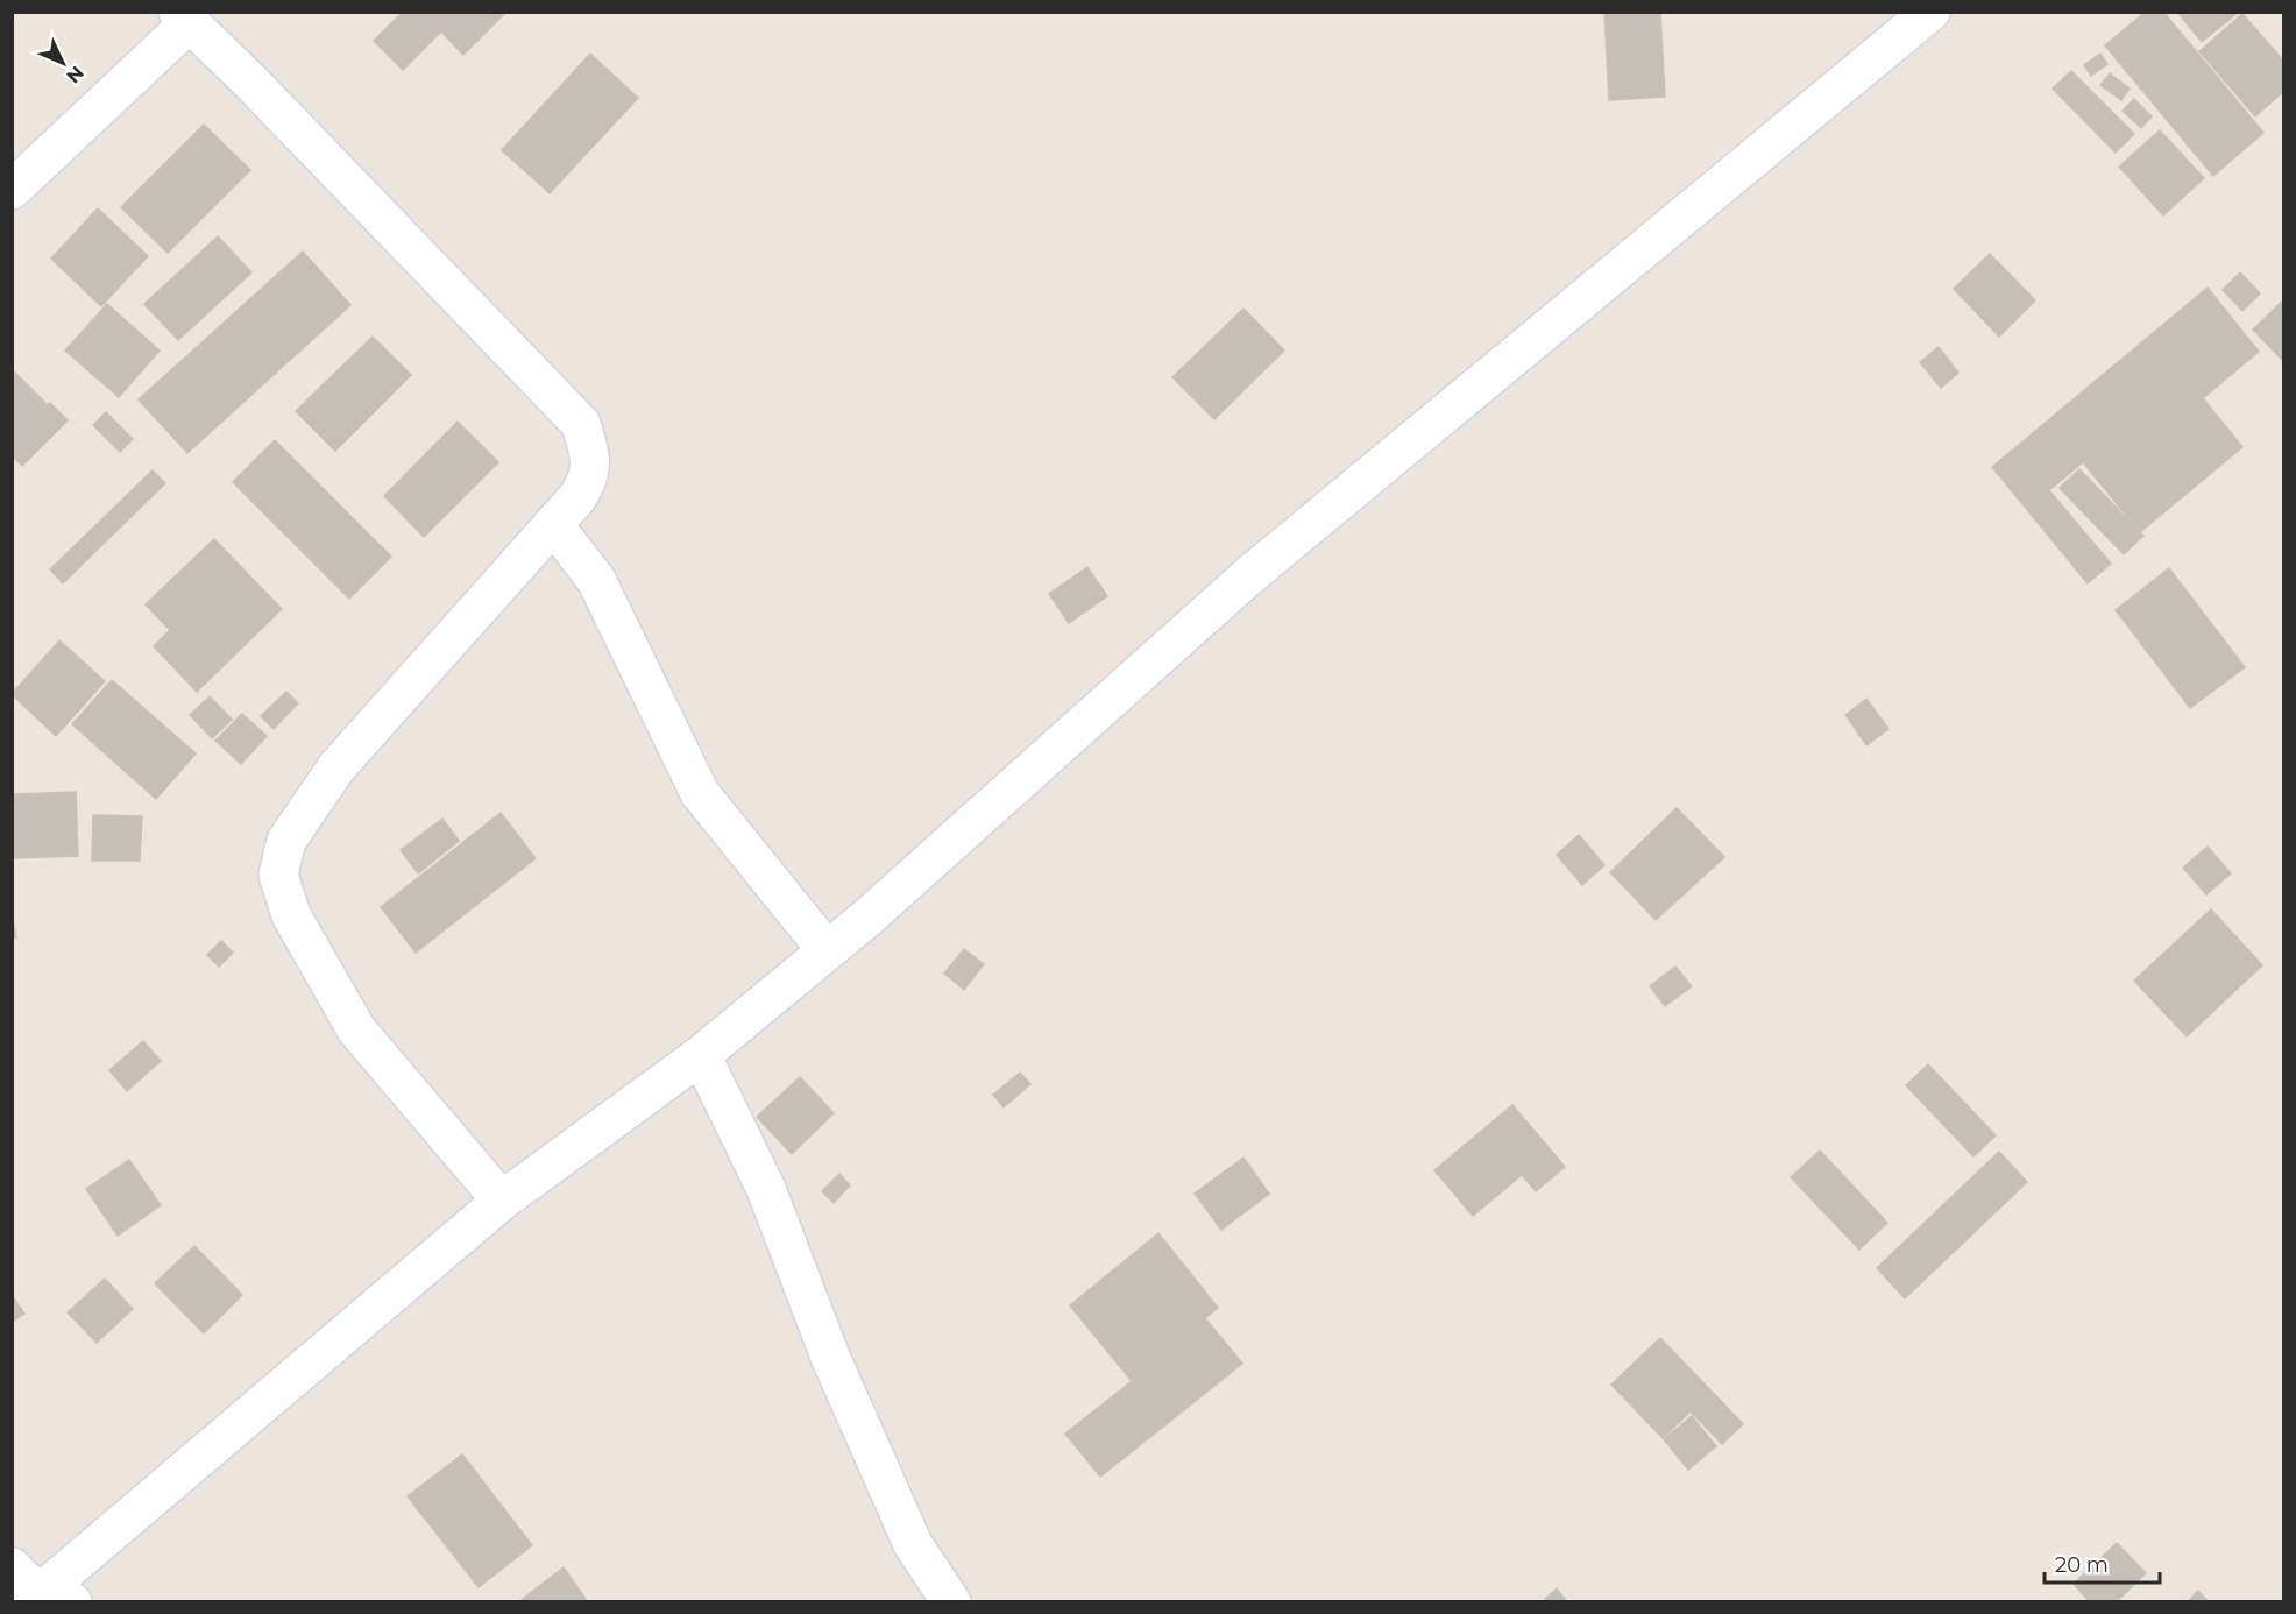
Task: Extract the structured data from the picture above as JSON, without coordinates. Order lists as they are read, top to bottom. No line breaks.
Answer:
{"scale_bar":"20 m","north":"bottom right"}
